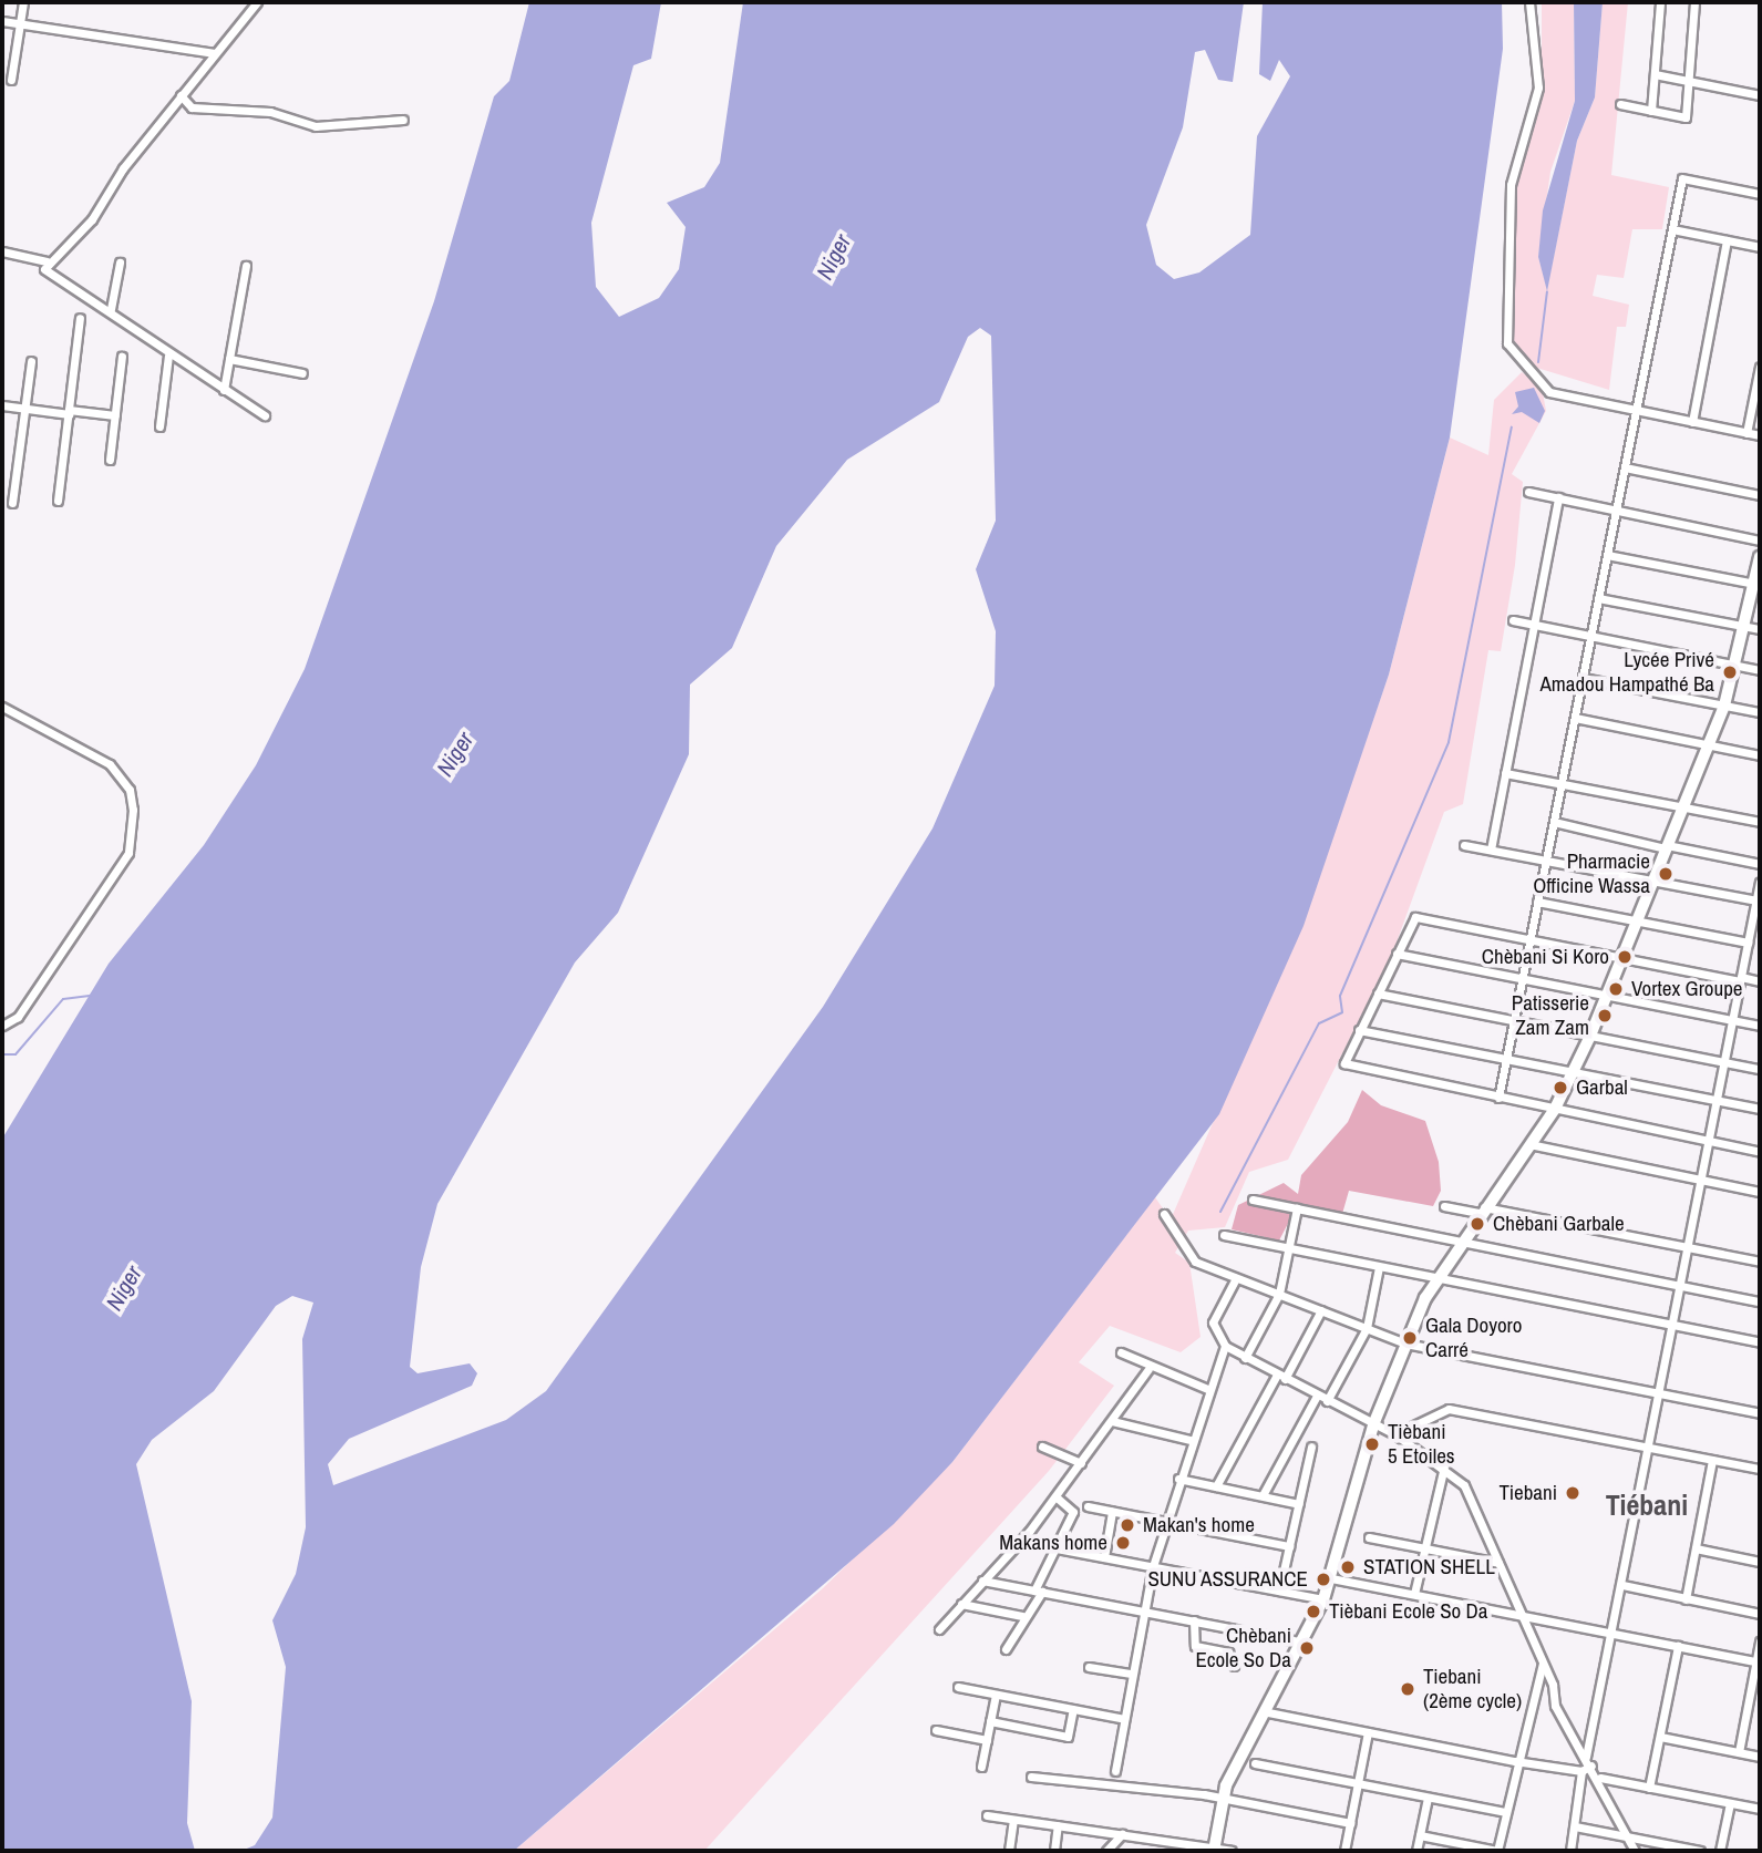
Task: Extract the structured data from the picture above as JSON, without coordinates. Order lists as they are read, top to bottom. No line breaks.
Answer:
{"districts":["Tiébani"],"water":["Niger"],"places":["Lycée Privé Amadou Hampathé Ba","Pharmacie Officine Wassa","Chèbani Si Koro","Vortex Groupe","Patisserie Zam Zam","Garbal","Chèbani Garbale","Gala Doyoro Carré","Tièbani 5 Etoiles","Tiebani","Makan's home","Makans home","STATION SHELL","SUNU ASSURANCE","Tièbani Ecole So Da","Chèbani Ecole So Da","Tiebani (2ème cycle)"]}
